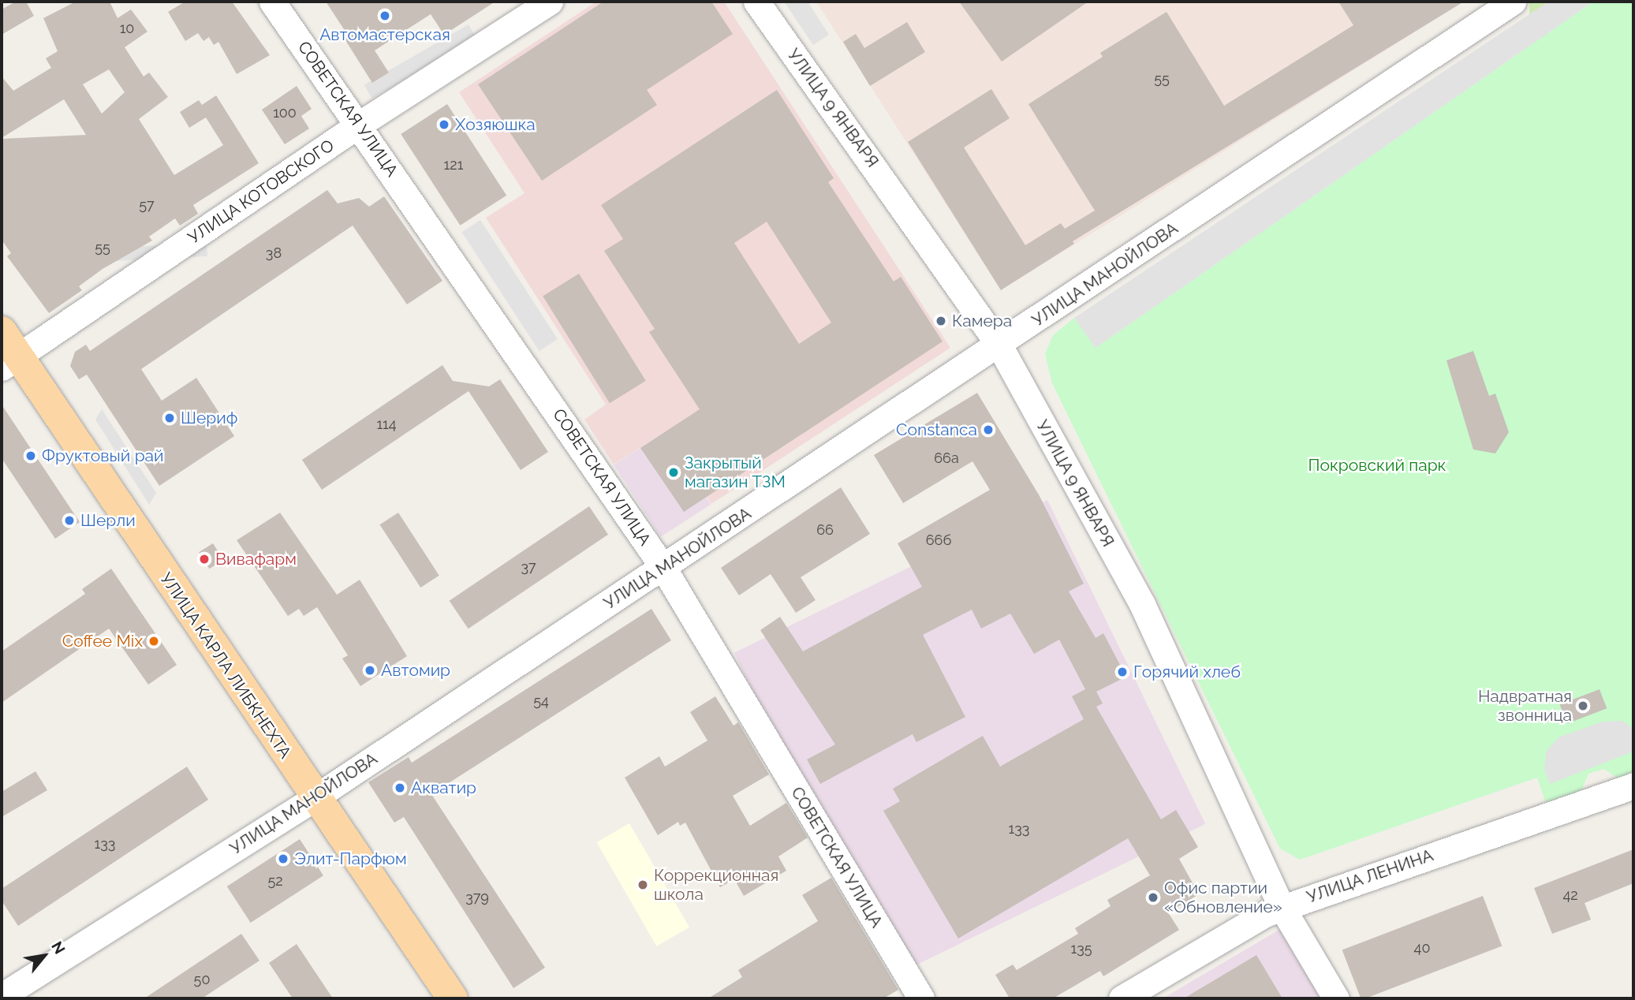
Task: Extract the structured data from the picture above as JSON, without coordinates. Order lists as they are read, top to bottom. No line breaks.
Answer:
{"streets":{"main road":["УЛИЦА КАРЛА ЛИБКНЕХТА"],"street":["УЛИЦА 9 ЯНВАРЯ","СОВЕТСКАЯ УЛИЦА","УЛИЦА КОТОВСКОГО","УЛИЦА МАНОЙЛОВА","УЛИЦА ЛЕНИНА"]},"crossings":[["УЛИЦА 9 ЯНВАРЯ","УЛИЦА МАНОЙЛОВА"],["УЛИЦА 9 ЯНВАРЯ","УЛИЦА ЛЕНИНА"],["СОВЕТСКАЯ УЛИЦА","УЛИЦА КОТОВСКОГО"],["СОВЕТСКАЯ УЛИЦА","УЛИЦА МАНОЙЛОВА"],["УЛИЦА КОТОВСКОГО","УЛИЦА КАРЛА ЛИБКНЕХТА"],["УЛИЦА МАНОЙЛОВА","УЛИЦА КАРЛА ЛИБКНЕХТА"]],"parks":["Покровский парк"],"places":["Автомастерская","Хозяюшка","Камера","Шериф","Constanca","Фруктовый рай","Закрытый магазин ТЗМ","Шерли","Вивафарм","Coffee Mix","Автомир","Горячий хлеб","Надвратная звонница","Акватир","Элит-Парфюм","Коррекционная школа","Офис партии «Обновление»"],"house_numbers":["10","55","100","121","57","55","38","114","66а","66","66б","37","54","133","133","52","42","379","40","135","50"],"north":"top right"}
